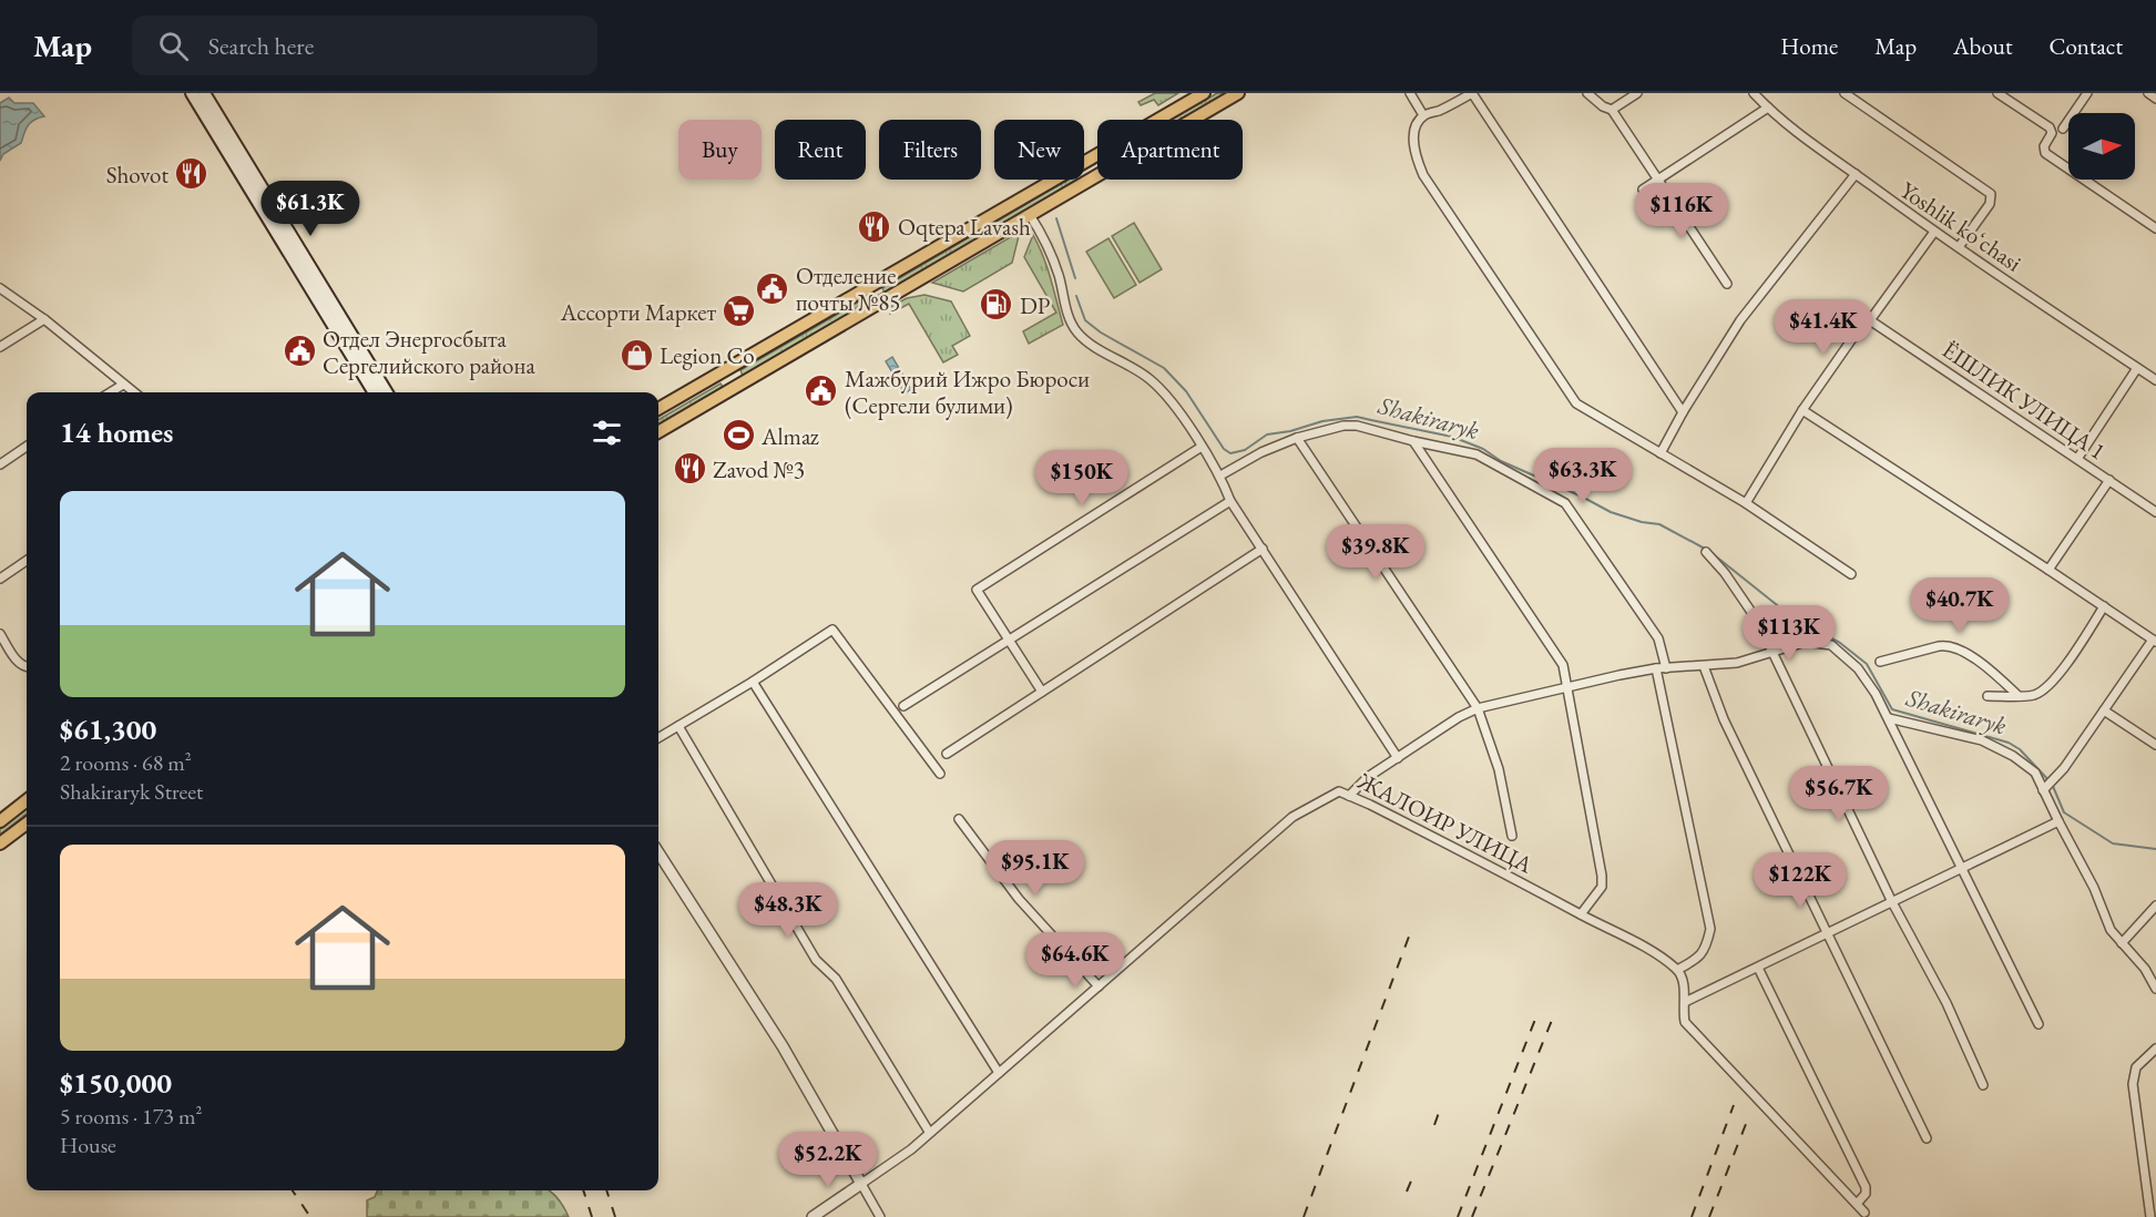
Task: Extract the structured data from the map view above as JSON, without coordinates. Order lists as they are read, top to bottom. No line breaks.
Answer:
{"streets":{"street":["Yoshlik koʻchasi","ЁШЛИК УЛИЦА 1","ЖАЛОИР УЛИЦА"]},"water":["Shakiraryk"],"places":{"restaurant":["Shovot","Oqtepa Lavash","Zavod №3"],"public building":["Отделение почты №85","Отдел Энергосбыта Сергелийского района","Мажбурий Ижро Бюроси (Сергели булими)"],"fuel station":["DP"],"supermarket":["Ассорти Маркет"],"shop":["Legion Co"],"sports":["Almaz"]},"north":"right","page":{"header":"Map","search":"Search here","nav":["Home","Map","About","Contact"],"chip":["Buy","Rent","Filters","New","Apartment"],"price":["$61.3K","$116K","$41.4K","$63.3K","$150K","$39.8K","$40.7K","$113K","$56.7K","$95.1K","$122K","$48.3K","$64.6K","$52.2K"],"heading":"14 homes","list":[{"name":"$61,300","note":"2 rooms · 68 m² · Shakiraryk Street"},{"name":"$150,000","note":"5 rooms · 173 m² · House"}]}}
